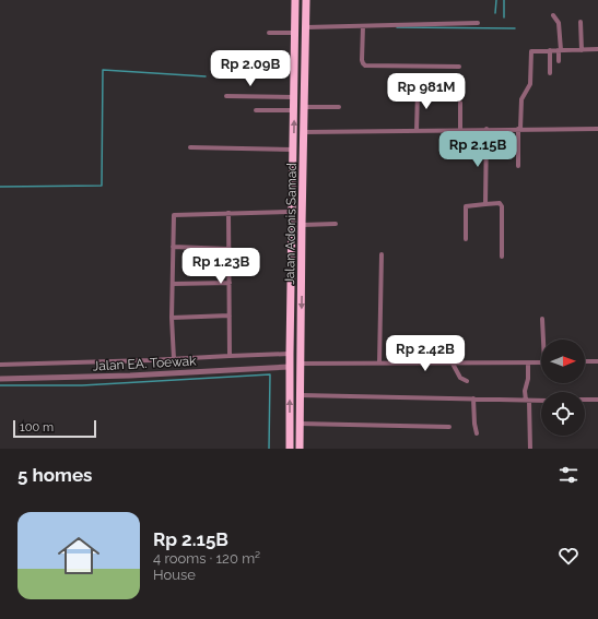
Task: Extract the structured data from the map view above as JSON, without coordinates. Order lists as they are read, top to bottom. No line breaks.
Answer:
{"streets":{"highway":["Jalan Adonis Samad"],"street":["Jalan EA. Toewak"]},"scale_bar":"100 m","north":"right","page":{"price":["Rp 2.09B","Rp 981M","Rp 2.15B","Rp 1.23B","Rp 2.42B"],"scale":"100 m","heading":"5 homes","list":[{"name":"Rp 2.15B","note":"4 rooms · 120 m² · House"}]}}
